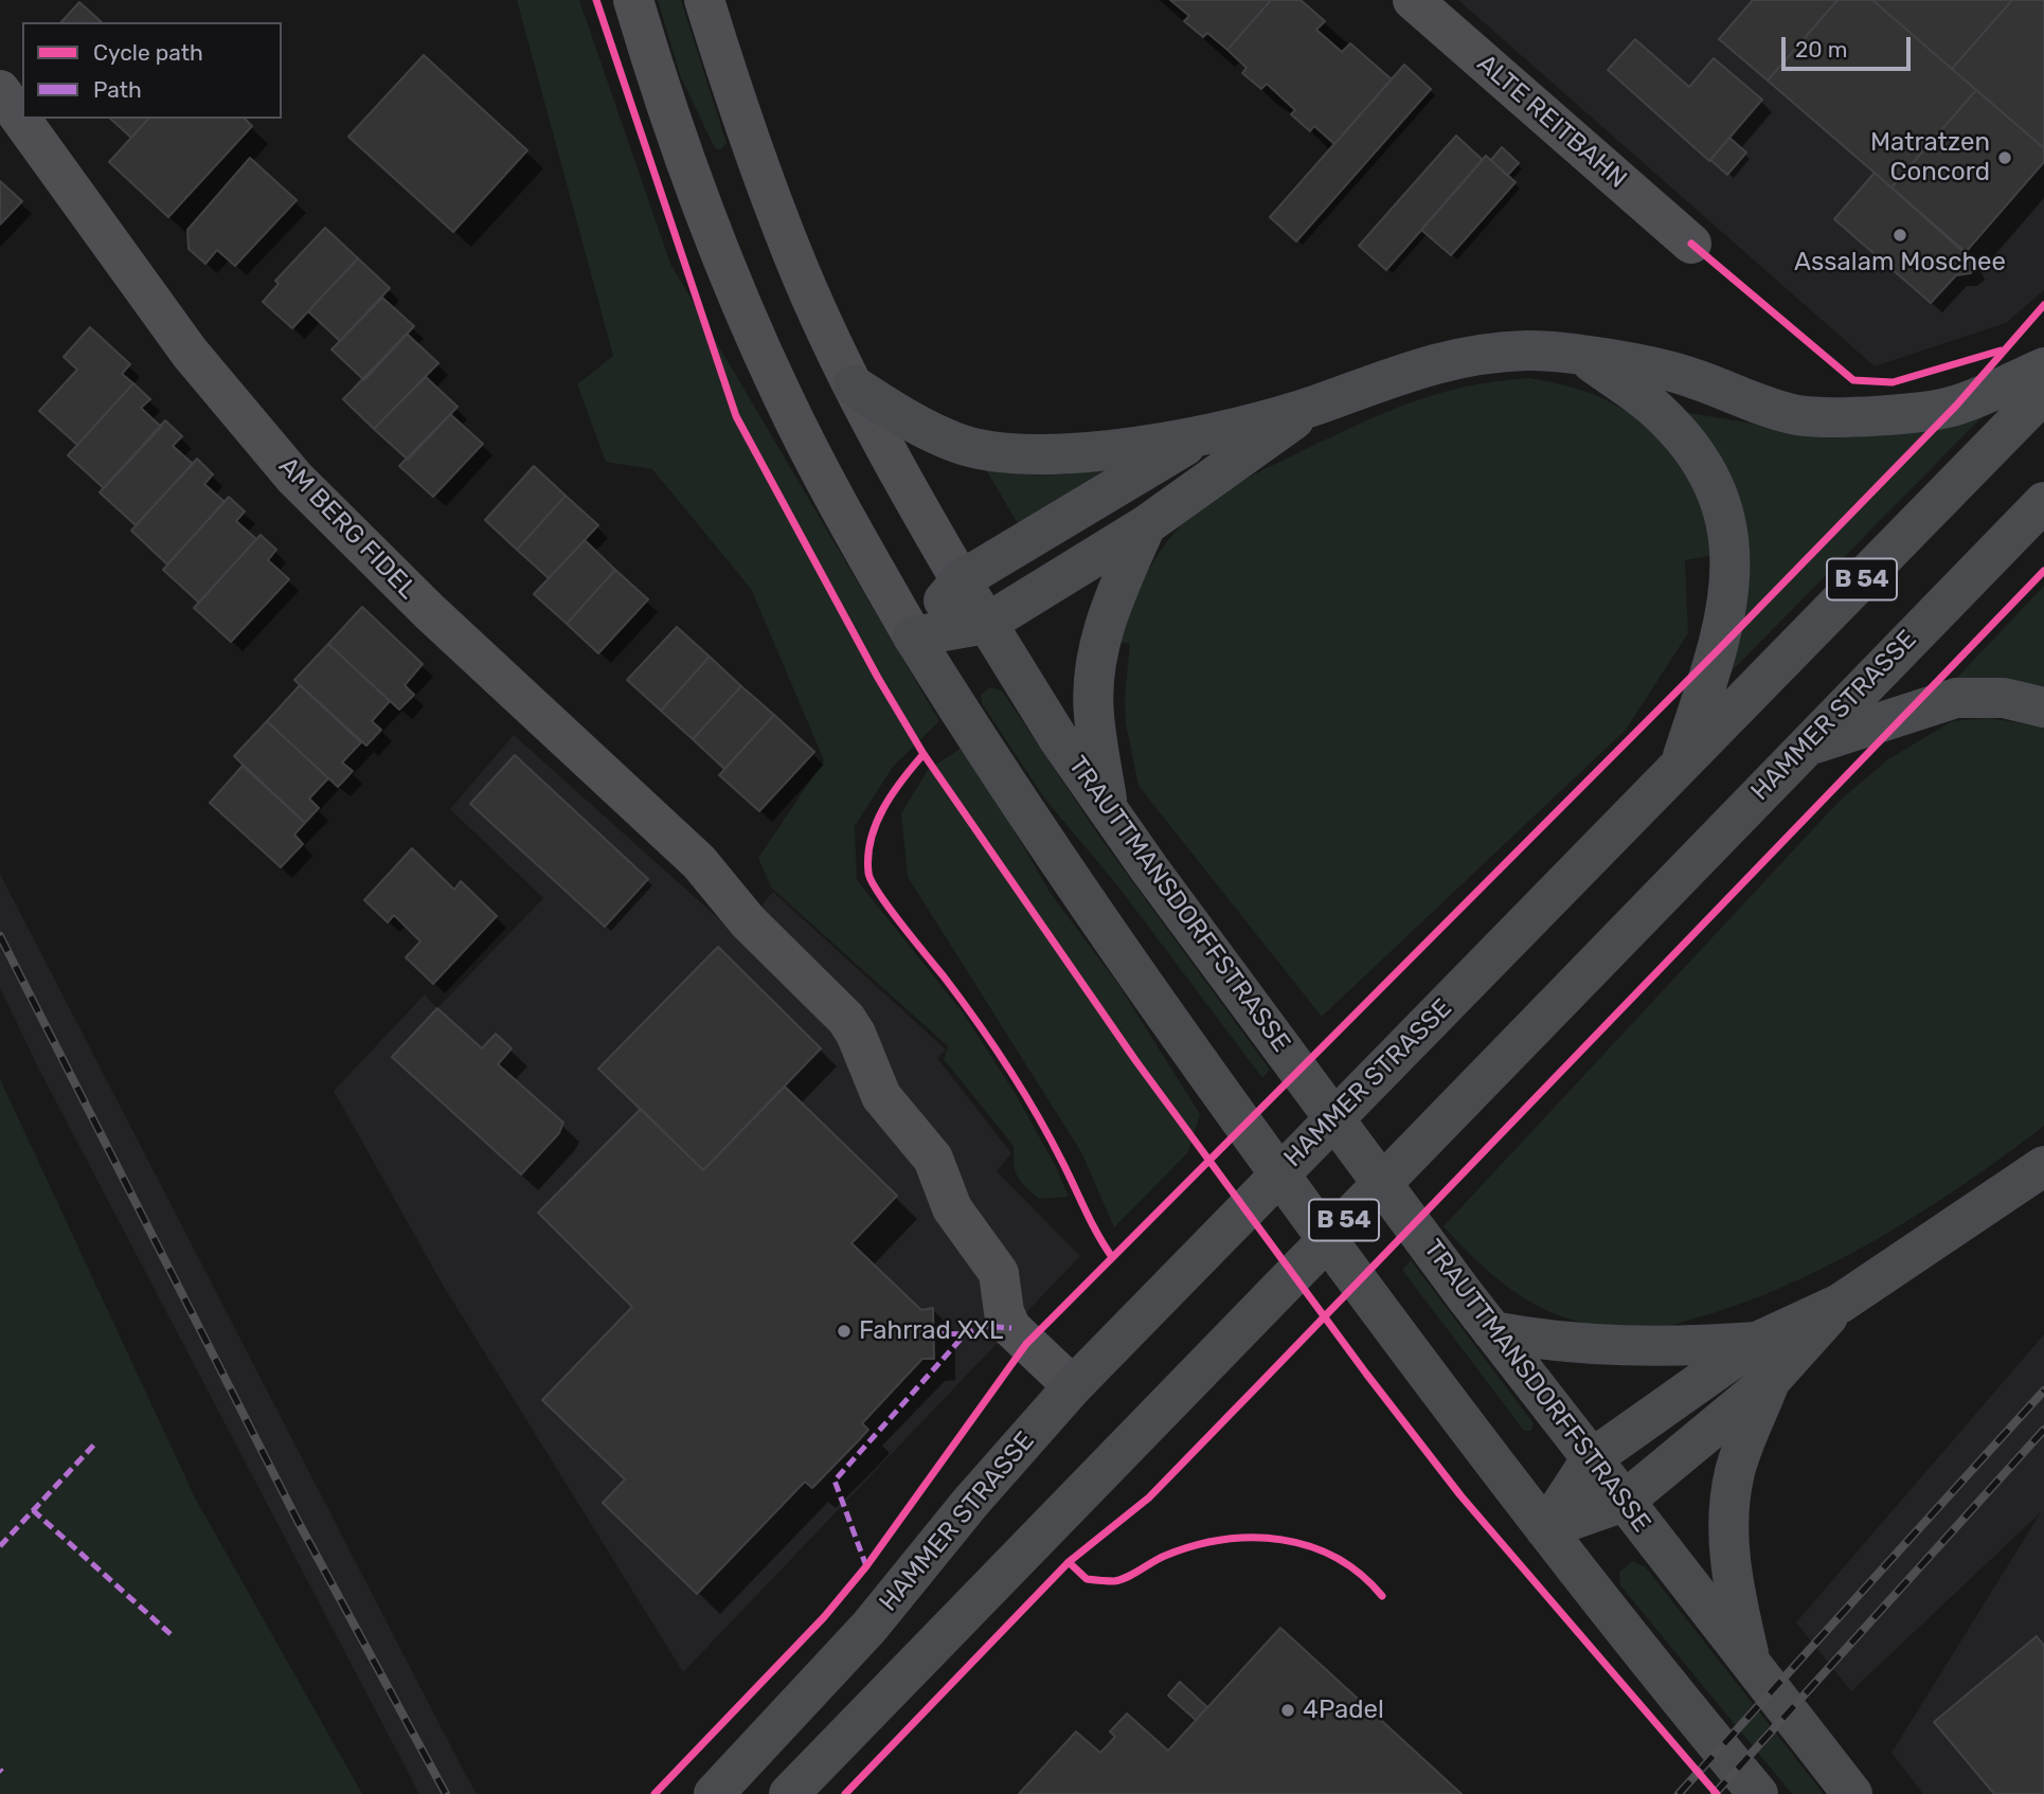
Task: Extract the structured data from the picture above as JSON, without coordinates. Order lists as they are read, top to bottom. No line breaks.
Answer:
{"streets":{"main road":["B 54","HAMMER STRASSE","TRAUTTMANSDORFFSTRASSE"],"street":["ALTE REITBAHN","AM BERG FIDEL"]},"crossings":[["AM BERG FIDEL","HAMMER STRASSE"]],"places":["Matratzen Concord","Assalam Moschee","Fahrrad XXL","4Padel"],"legend":["Cycle path","Path"],"scale_bar":"20 m"}
